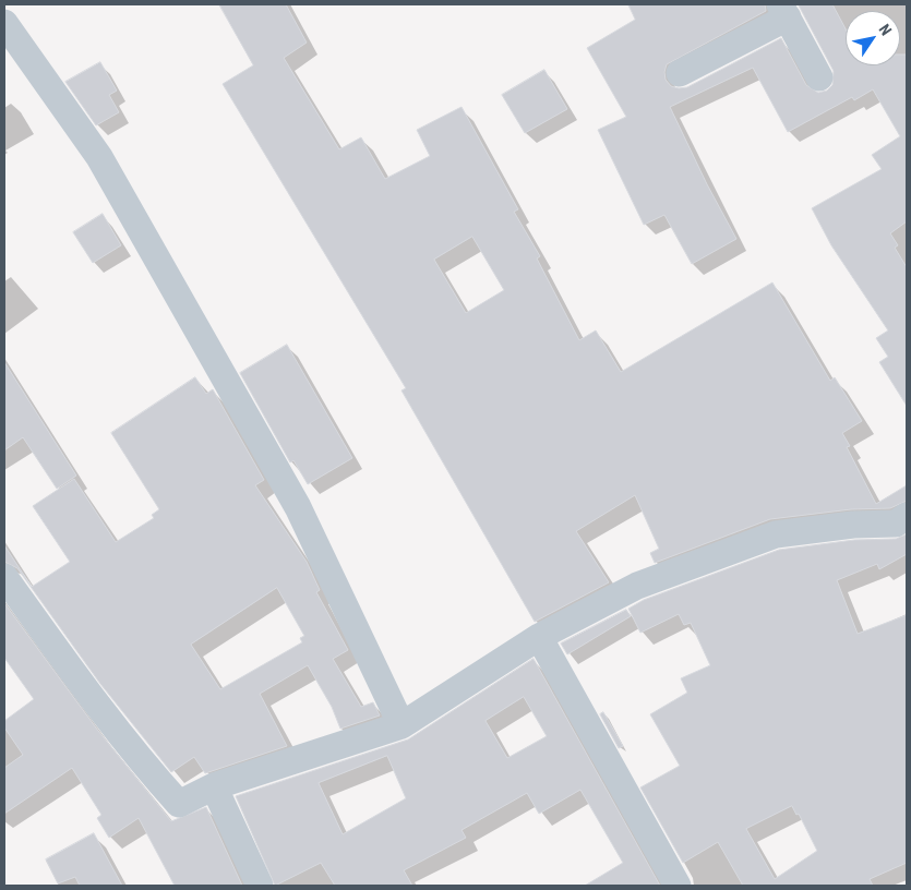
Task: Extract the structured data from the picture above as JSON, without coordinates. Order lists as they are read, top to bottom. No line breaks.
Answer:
{"north":"top right"}
